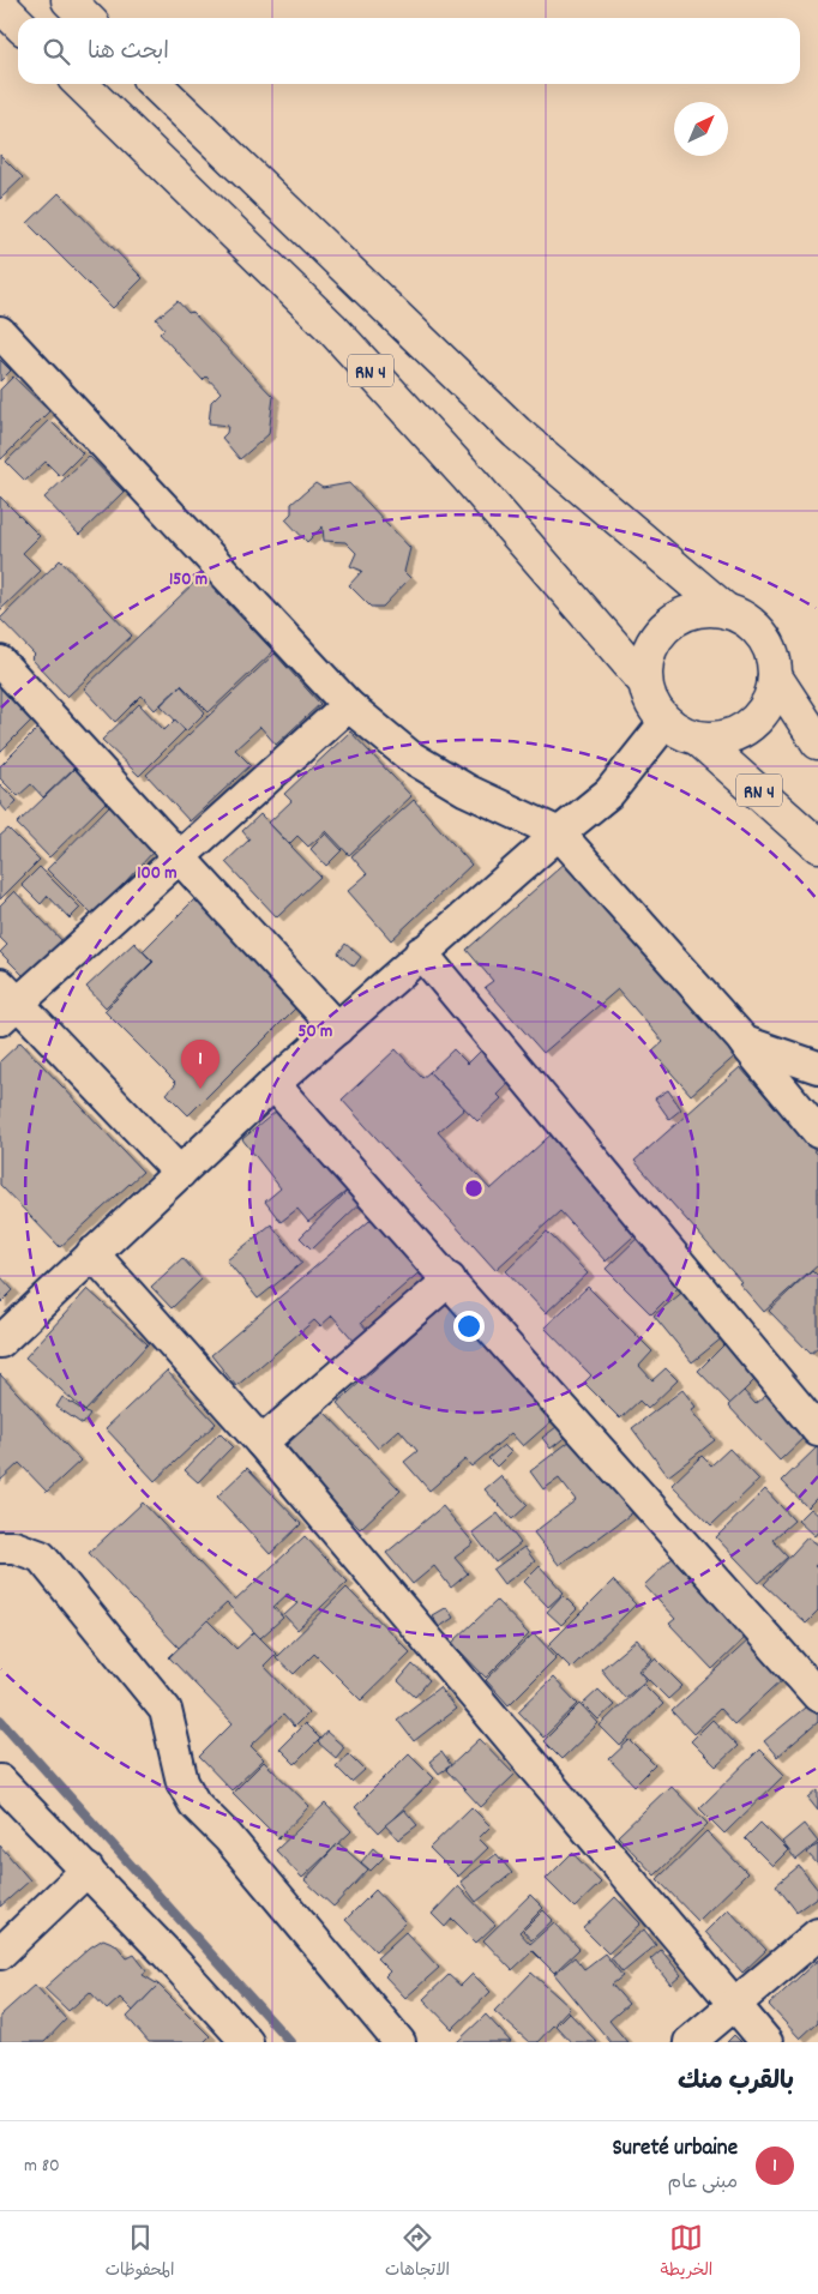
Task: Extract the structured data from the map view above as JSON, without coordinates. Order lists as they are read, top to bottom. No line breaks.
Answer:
{"streets":{"main road":["RN 4"]},"north":"top right","page":{"search":"ابحث هنا","pins":"1","heading":"بالقرب منك","list":[{"mark":"1","name":"Sureté urbaine","note":"مبنى عام","value":"80 m"}],"nav":["الخريطة","الاتجاهات","المحفوظات"]},"rings":["150 m","100 m","50 m"]}
